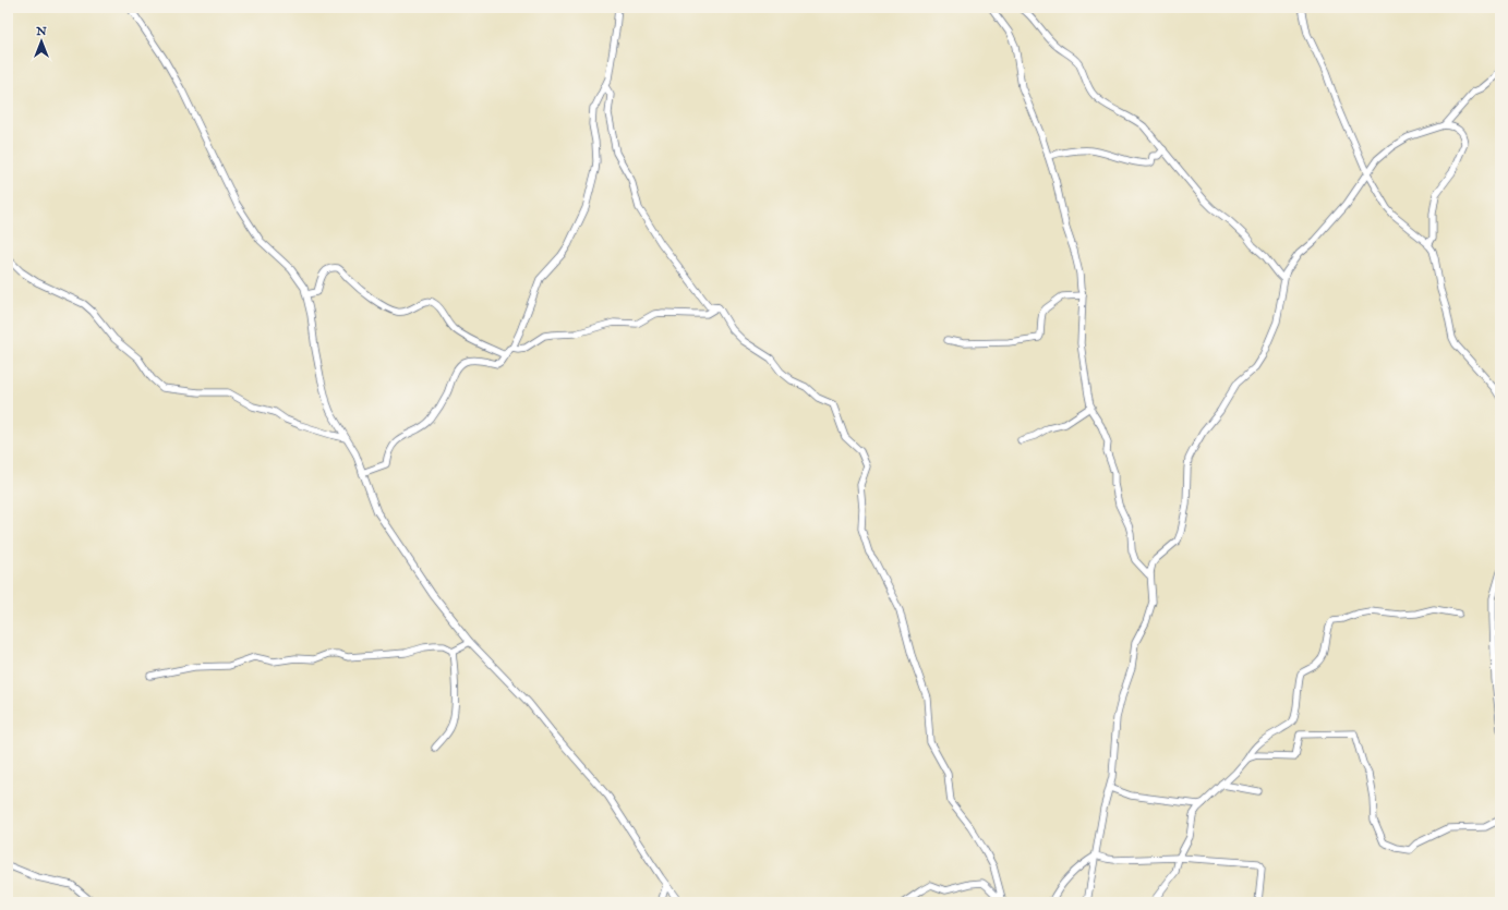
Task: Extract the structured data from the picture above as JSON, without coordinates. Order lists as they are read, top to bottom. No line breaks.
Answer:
{"north":"top"}
